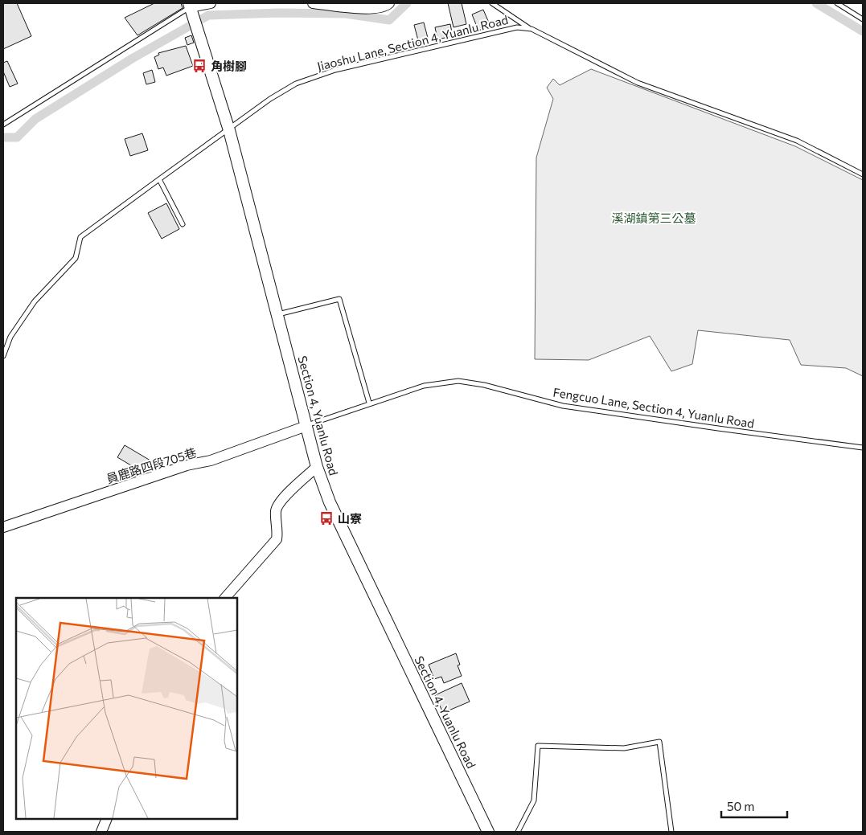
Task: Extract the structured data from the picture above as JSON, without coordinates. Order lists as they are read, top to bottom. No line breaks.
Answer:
{"streets":{"main road":["Section 4, Yuanlu Road"],"street":["員鹿路四段705巷"],"lane":["Jiaoshu Lane, Section 4, Yuanlu Road","Fengcuo Lane, Section 4, Yuanlu Road"]},"crossings":[["Jiaoshu Lane, Section 4, Yuanlu Road","Section 4, Yuanlu Road"],["Fengcuo Lane, Section 4, Yuanlu Road","Section 4, Yuanlu Road"],["Fengcuo Lane, Section 4, Yuanlu Road","員鹿路四段705巷"],["Section 4, Yuanlu Road","員鹿路四段705巷"]],"parks":["溪湖鎮第三公墓"],"places":{"bus stop":["角樹腳","山寮"]},"scale_bar":"50 m"}
